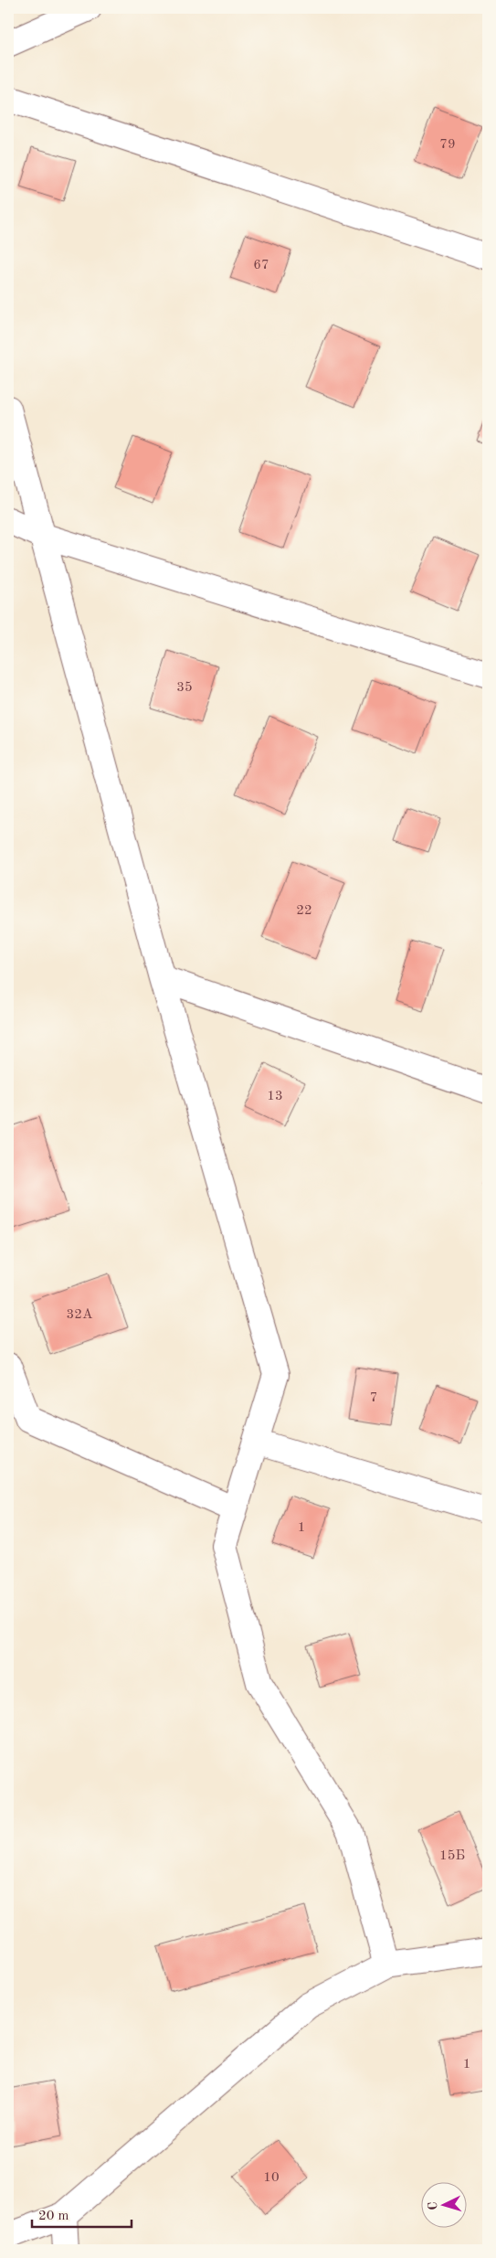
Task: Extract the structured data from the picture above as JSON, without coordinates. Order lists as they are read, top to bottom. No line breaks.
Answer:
{"house_numbers":["79","67","35","22","13","32А","7","1","15Б","1","10"],"scale_bar":"20 m","north":"left"}
